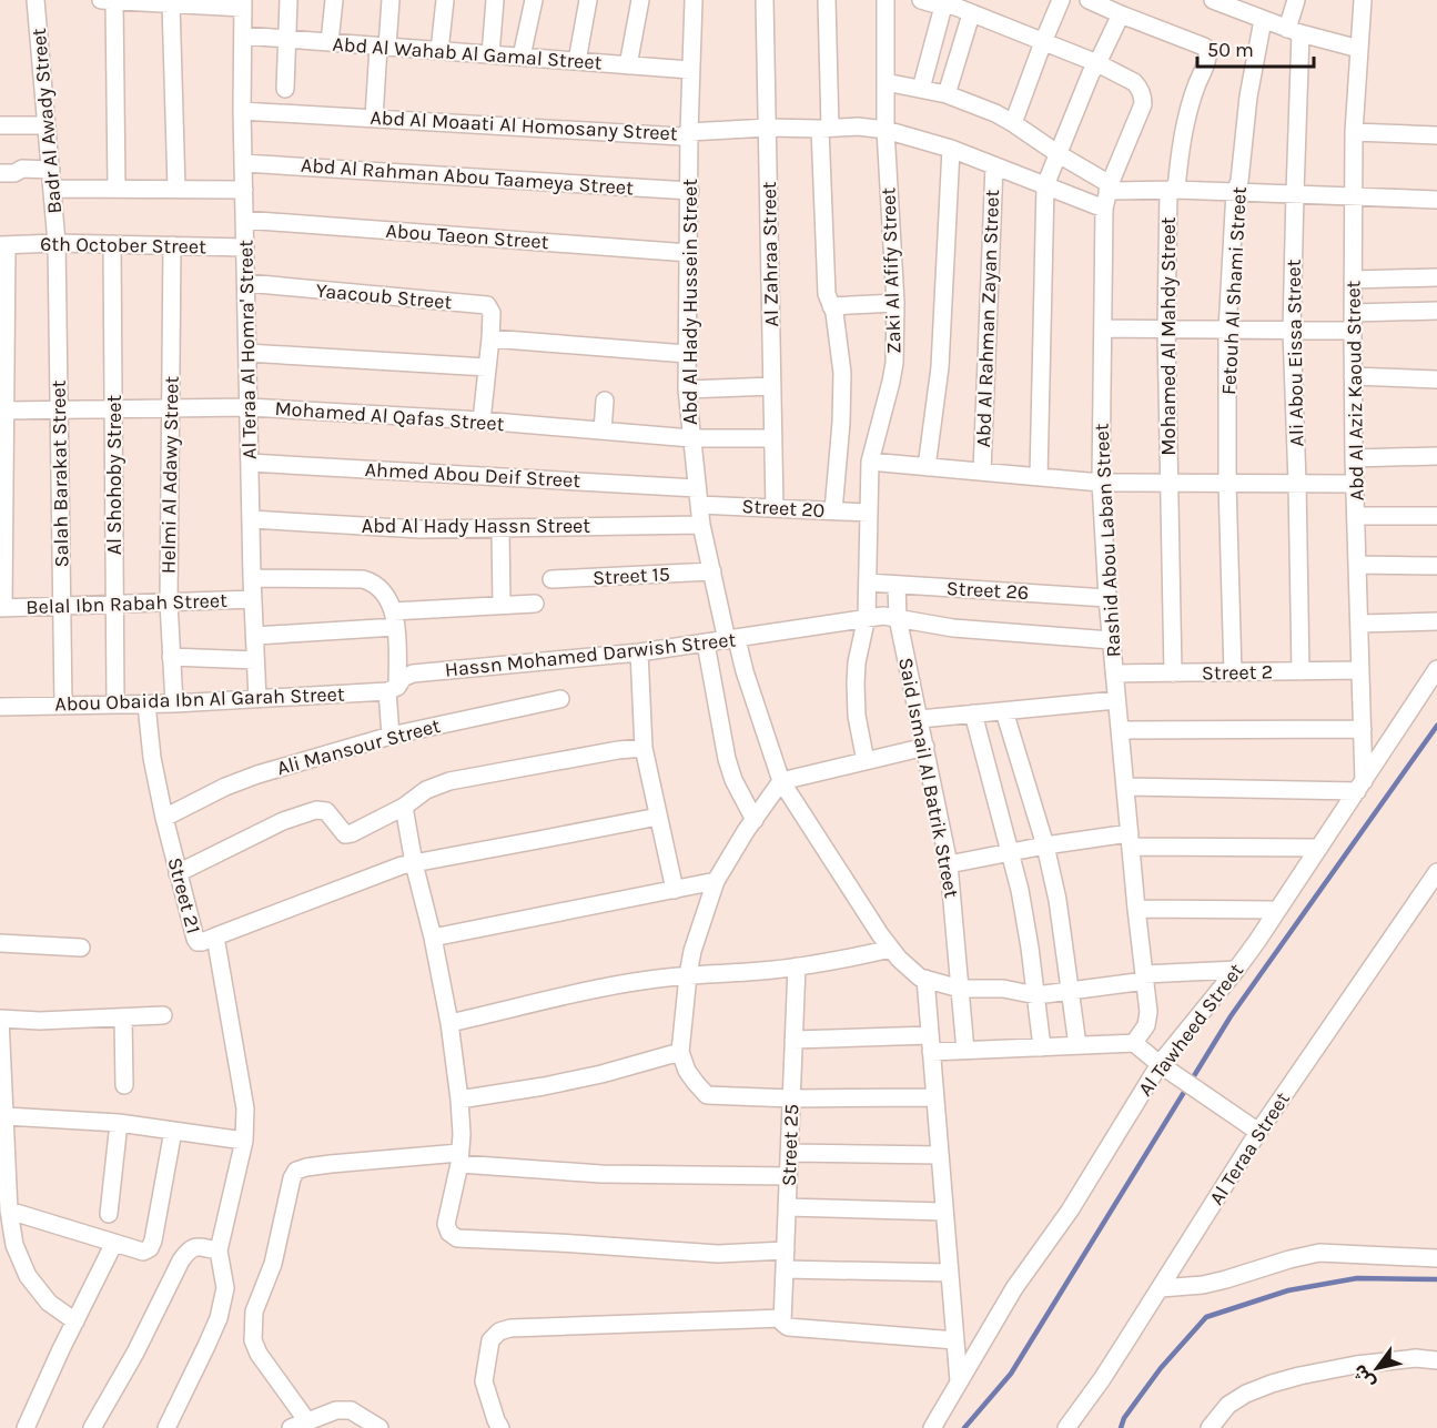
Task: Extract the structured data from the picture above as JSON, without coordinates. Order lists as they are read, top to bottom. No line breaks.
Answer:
{"streets":{"street":["Abd Al Wahab Al Gamal Street","Badr Al Awady Street","Abd Al Moaati Al Homosany Street","Abd Al Rahman Abou Taameya Street","Abou Taeon Street","6th October Street","Al Zahraa Street","Zaki Al Afify Street","Fetouh Al Shami Street","Yaacoub Street","Abd Al Hady Hussein Street","Abd Al Rahman Zayan Street","Mohamed Al Mahdy Street","Al Teraa Al Homra' Street","Ali Abou Eissa Street","Abd Al Aziz Kaoud Street","Mohamed Al Qafas Street","Salah Barakat Street","Al Shohoby Street","Helmi Al Adawy Street","Ahmed Abou Deif Street","Street 20","Abd Al Hady Hassn Street","Rashid Abou Laban Street","Street 15","Street 26","Belal Ibn Rabah Street","Hassn Mohamed Darwish Street","Street 2","Abou Obaida Ibn Al Garah Street","Ali Mansour Street","Said Ismail Al Batrik Street","Street 21","Al Tawheed Street","Street 25","Al Teraa Street"]},"crossings":[["Abd Al Wahab Al Gamal Street","Abd Al Hady Hussein Street"],["Abd Al Wahab Al Gamal Street","Al Teraa Al Homra' Street"],["Badr Al Awady Street","6th October Street"],["Badr Al Awady Street","Salah Barakat Street"],["Abd Al Moaati Al Homosany Street","Al Zahraa Street"],["Abd Al Moaati Al Homosany Street","Zaki Al Afify Street"],["Abd Al Moaati Al Homosany Street","Abd Al Hady Hussein Street"],["Abd Al Moaati Al Homosany Street","Abd Al Rahman Zayan Street"],["Abd Al Moaati Al Homosany Street","Al Teraa Al Homra' Street"],["Abd Al Moaati Al Homosany Street","Rashid Abou Laban Street"],["Abd Al Rahman Abou Taameya Street","Abd Al Hady Hussein Street"],["Abd Al Rahman Abou Taameya Street","Al Teraa Al Homra' Street"],["Abou Taeon Street","Abd Al Hady Hussein Street"],["Abou Taeon Street","Al Teraa Al Homra' Street"],["6th October Street","Al Teraa Al Homra' Street"],["6th October Street","Salah Barakat Street"],["6th October Street","Al Shohoby Street"],["6th October Street","Helmi Al Adawy Street"],["Al Zahraa Street","Mohamed Al Qafas Street"],["Al Zahraa Street","Street 20"],["Zaki Al Afify Street","Street 20"],["Zaki Al Afify Street","Street 26"],["Zaki Al Afify Street","Hassn Mohamed Darwish Street"],["Fetouh Al Shami Street","Street 2"],["Yaacoub Street","Al Teraa Al Homra' Street"],["Abd Al Hady Hussein Street","Mohamed Al Qafas Street"],["Abd Al Hady Hussein Street","Ahmed Abou Deif Street"],["Abd Al Hady Hussein Street","Street 20"],["Abd Al Hady Hussein Street","Abd Al Hady Hassn Street"],["Abd Al Hady Hussein Street","Street 15"],["Abd Al Hady Hussein Street","Hassn Mohamed Darwish Street"],["Mohamed Al Mahdy Street","Street 2"],["Al Teraa Al Homra' Street","Mohamed Al Qafas Street"],["Al Teraa Al Homra' Street","Ahmed Abou Deif Street"],["Al Teraa Al Homra' Street","Abd Al Hady Hassn Street"],["Al Teraa Al Homra' Street","Belal Ibn Rabah Street"],["Al Teraa Al Homra' Street","Abou Obaida Ibn Al Garah Street"],["Ali Abou Eissa Street","Street 2"],["Abd Al Aziz Kaoud Street","Street 2"],["Abd Al Aziz Kaoud Street","Al Tawheed Street"],["Mohamed Al Qafas Street","Salah Barakat Street"],["Mohamed Al Qafas Street","Al Shohoby Street"],["Mohamed Al Qafas Street","Helmi Al Adawy Street"],["Salah Barakat Street","Belal Ibn Rabah Street"],["Salah Barakat Street","Abou Obaida Ibn Al Garah Street"],["Al Shohoby Street","Belal Ibn Rabah Street"],["Al Shohoby Street","Abou Obaida Ibn Al Garah Street"],["Helmi Al Adawy Street","Belal Ibn Rabah Street"],["Helmi Al Adawy Street","Abou Obaida Ibn Al Garah Street"],["Ahmed Abou Deif Street","Street 20"],["Rashid Abou Laban Street","Street 26"],["Rashid Abou Laban Street","Hassn Mohamed Darwish Street"],["Rashid Abou Laban Street","Street 2"],["Street 26","Said Ismail Al Batrik Street"],["Hassn Mohamed Darwish Street","Abou Obaida Ibn Al Garah Street"],["Hassn Mohamed Darwish Street","Said Ismail Al Batrik Street"],["Abou Obaida Ibn Al Garah Street","Street 21"],["Ali Mansour Street","Street 21"]],"scale_bar":"50 m","north":"bottom left"}
